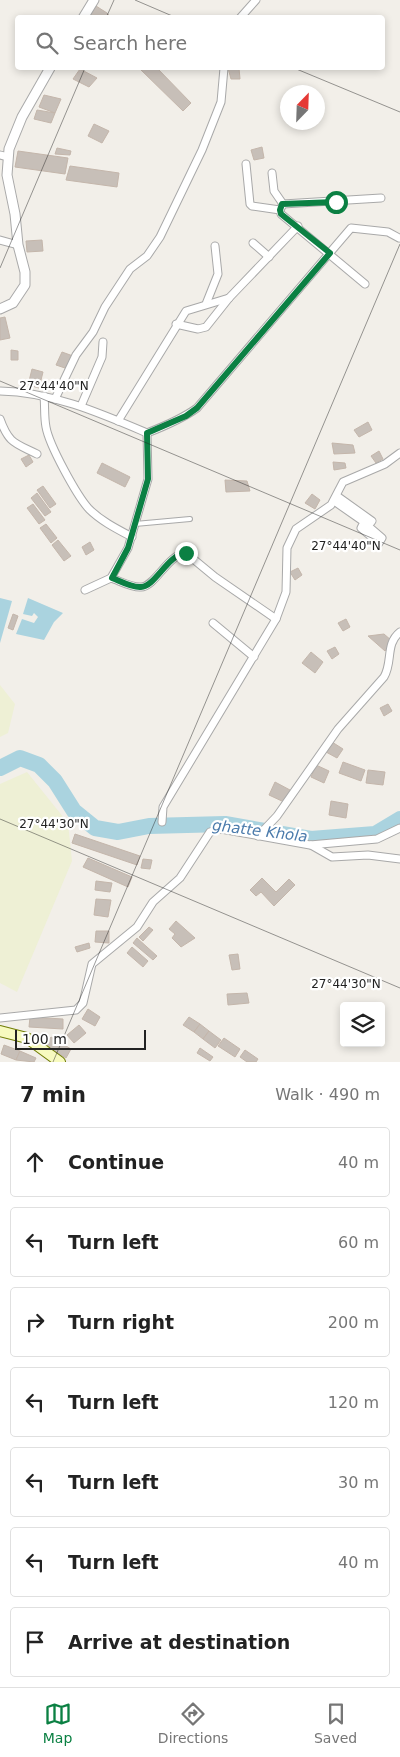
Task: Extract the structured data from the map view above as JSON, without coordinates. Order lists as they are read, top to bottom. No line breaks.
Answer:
{"water":["ghatte Khola"],"scale_bar":"100 m","north":"top right","page":{"search":"Search here","scale":"100 m","heading":["7 min","Walk · 490 m"],"list":[["Continue","40 m"],["Turn left","60 m"],["Turn right","200 m"],["Turn left","120 m"],["Turn left","30 m"],["Turn left","40 m"],"Arrive at destination"],"nav":["Map","Directions","Saved"]},"coordinates":["27°44'40\"N","27°44'30\"N"]}
